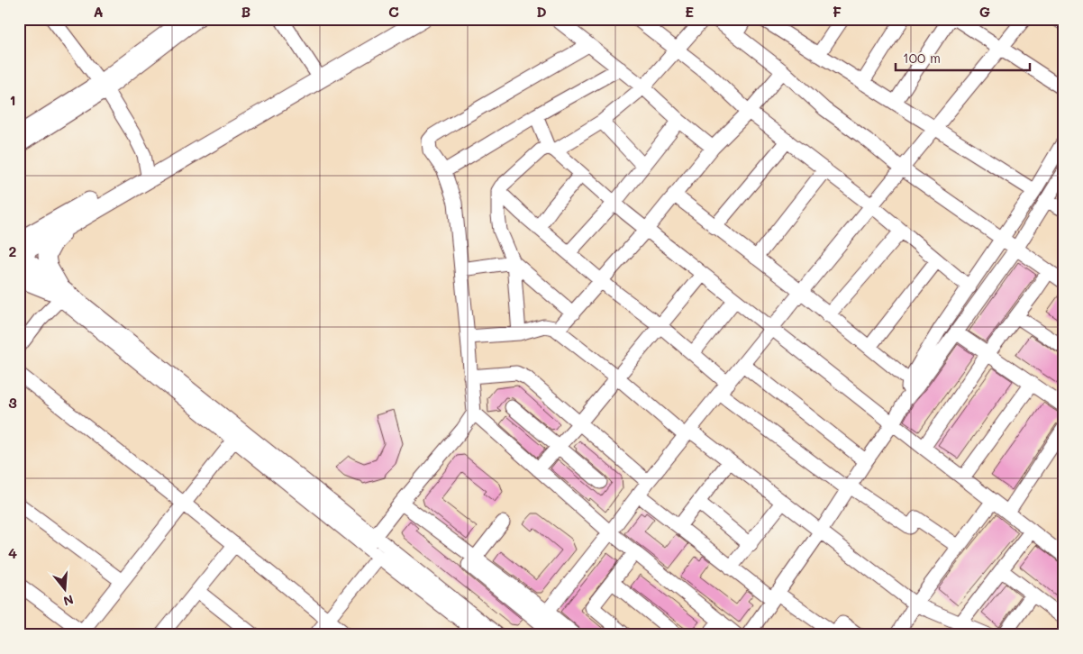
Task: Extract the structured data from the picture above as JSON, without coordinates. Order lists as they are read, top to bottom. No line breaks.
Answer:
{"scale_bar":"100 m","north":"bottom","grid":{"columns":["A","B","C","D","E","F","G"],"rows":["1","2","3","4"]}}
